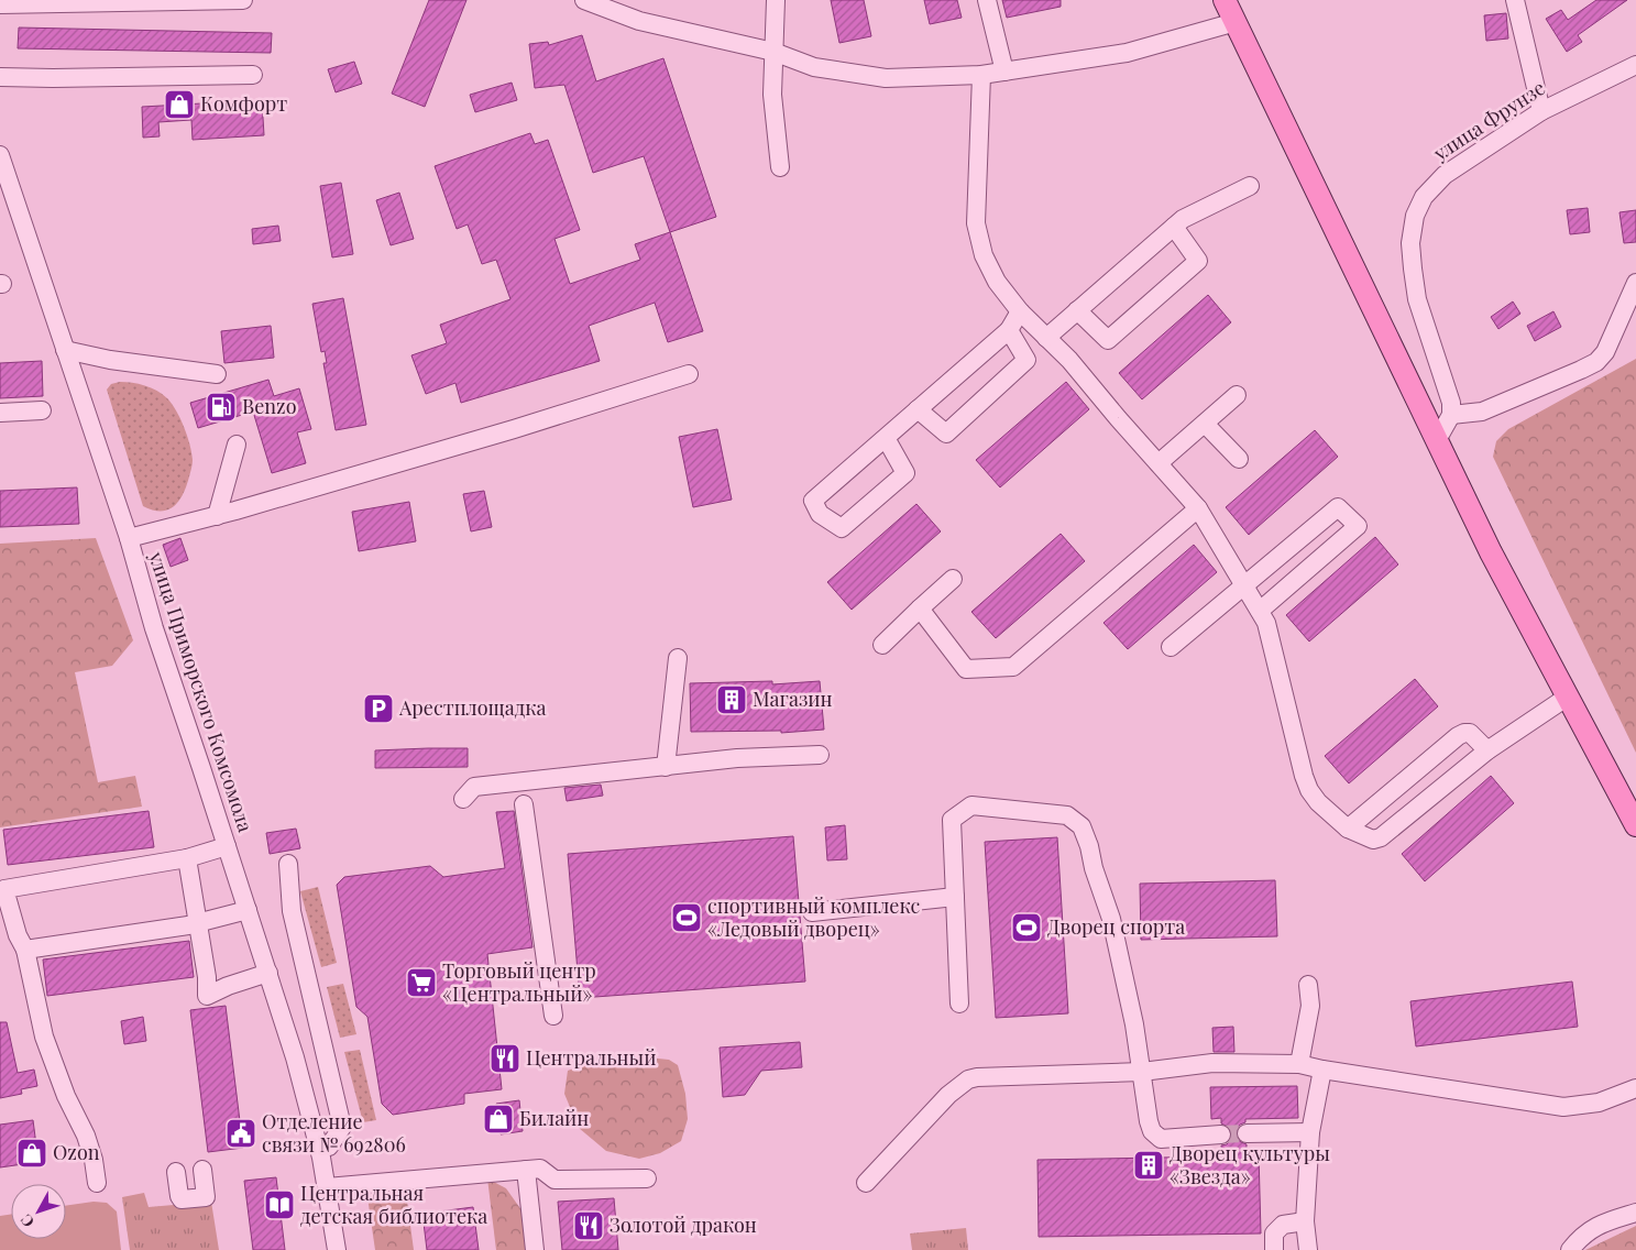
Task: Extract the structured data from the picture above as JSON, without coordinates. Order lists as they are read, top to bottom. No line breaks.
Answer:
{"streets":{"street":["улица Фрунзе","улица Приморского Комсомола"]},"places":{"shop":["Комфорт","Билайн","Ozon"],"fuel station":["Benzo"],"building":["Магазин","Дворец культуры «Звезда»"],"parking":["Арестплощадка"],"sports":["спортивный комплекс «Ледовый дворец»","Дворец спорта"],"supermarket":["Торговый центр «Центральный»"],"restaurant":["Центральный","Золотой дракон"],"public building":["Отделение связи № 692806"],"library":["Центральная детская библиотека"]},"north":"bottom left"}
